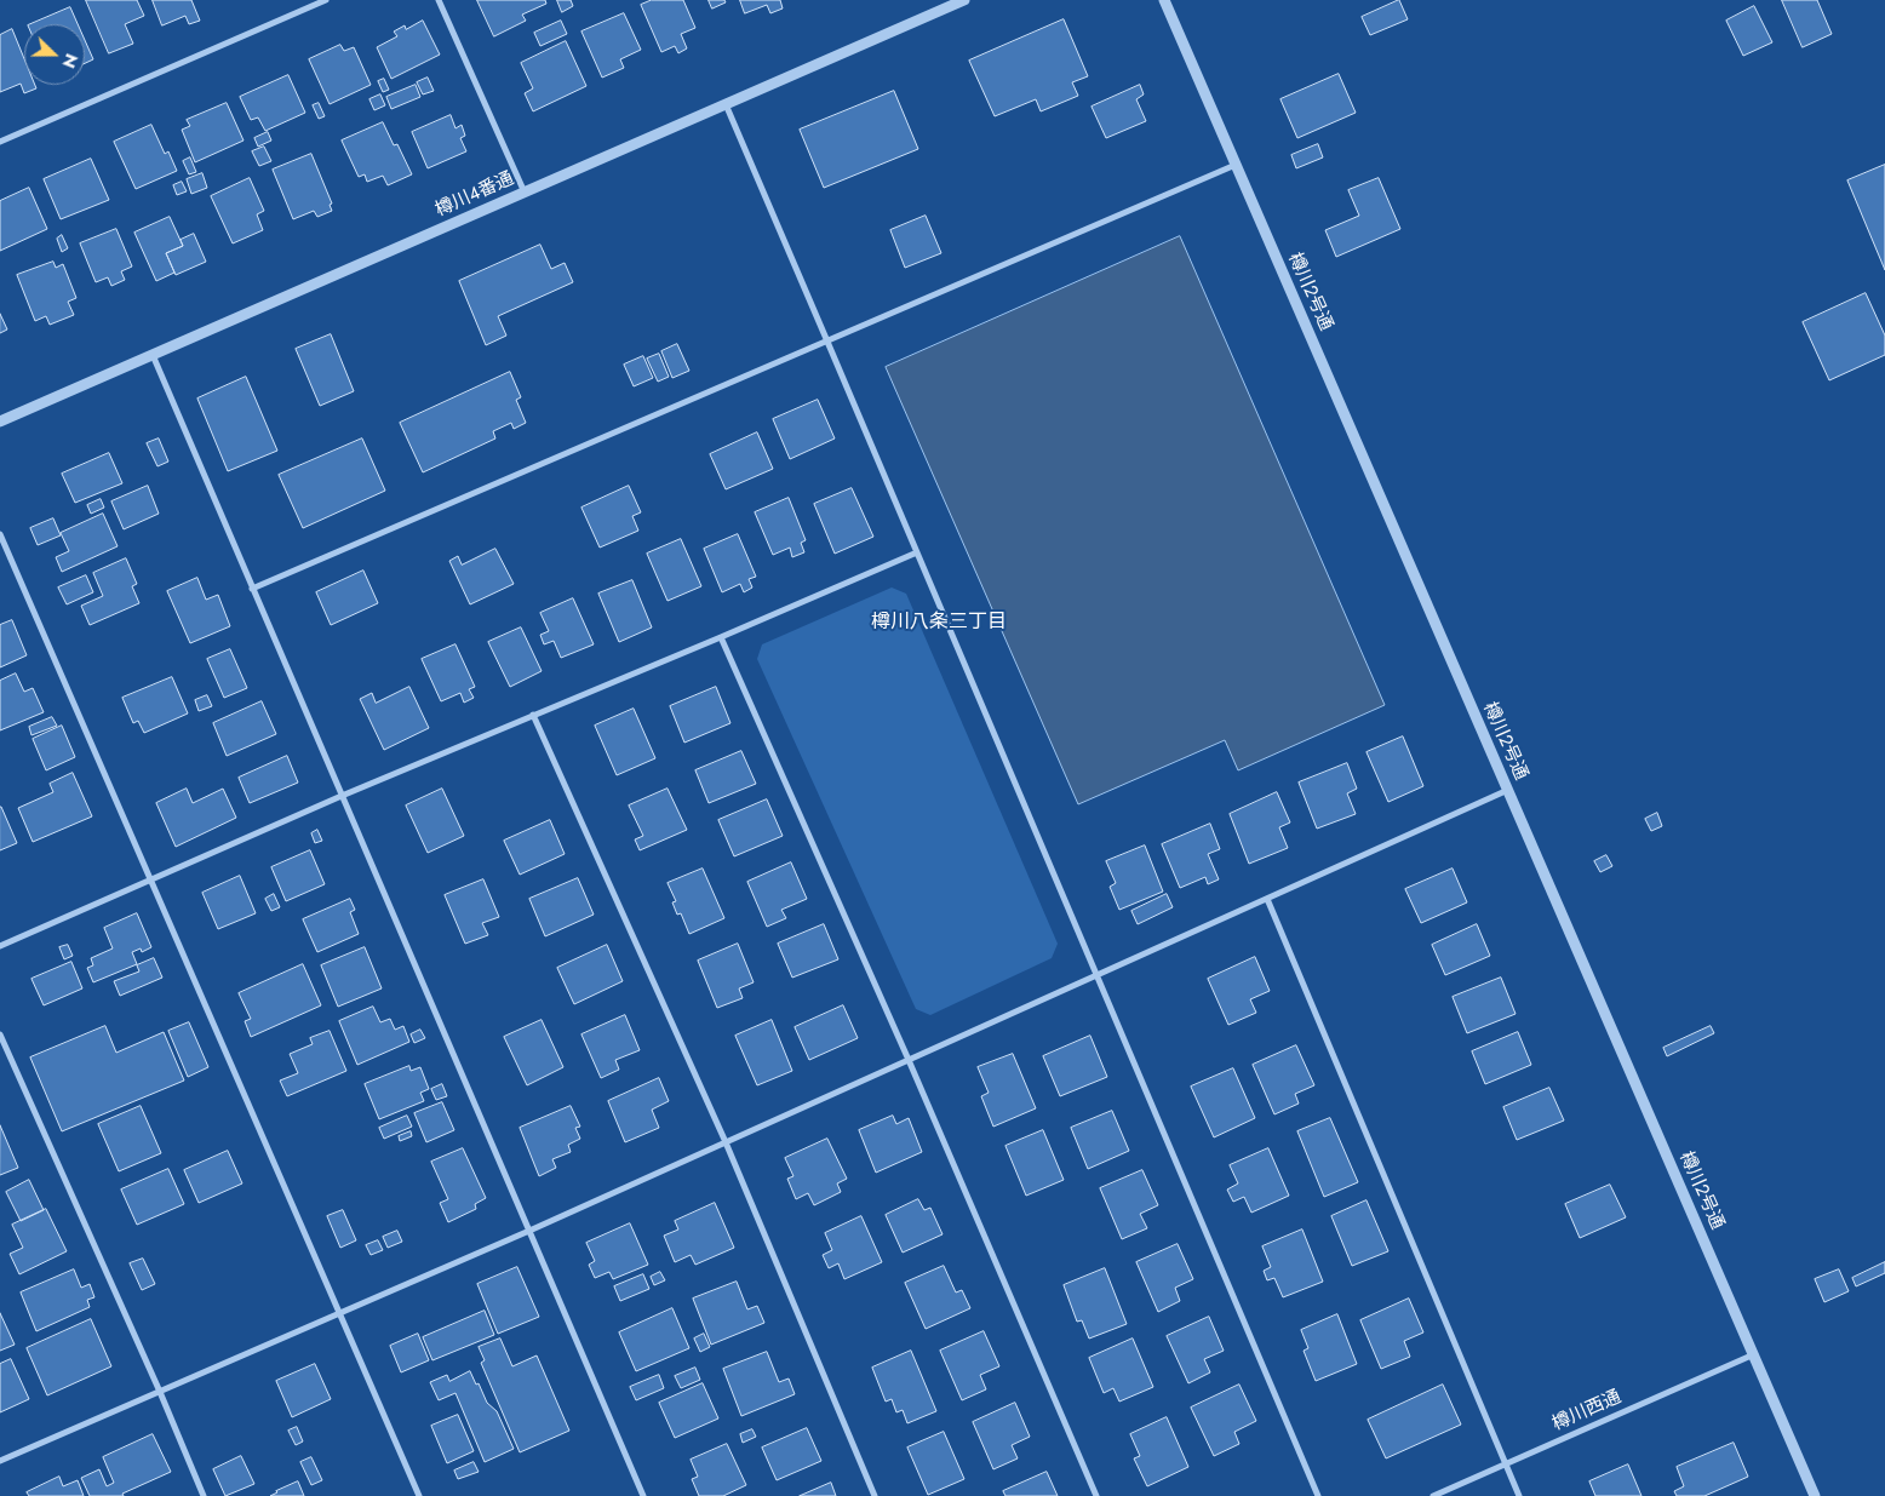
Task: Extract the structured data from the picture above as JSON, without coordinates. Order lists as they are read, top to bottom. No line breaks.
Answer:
{"streets":{"street":["樽川4番通","樽川2号通","樽川西通"]},"crossings":[["樽川2号通","樽川西通"]],"districts":["樽川八条三丁目"],"north":"right"}
